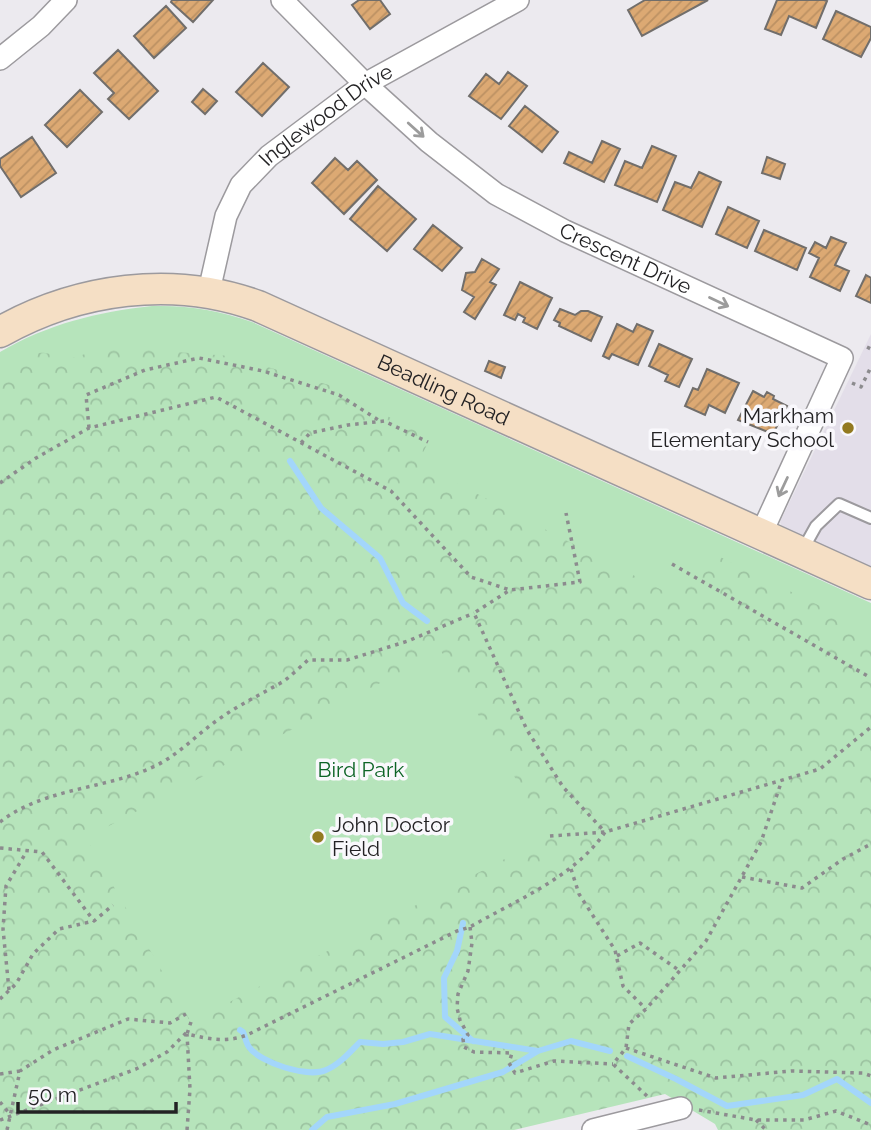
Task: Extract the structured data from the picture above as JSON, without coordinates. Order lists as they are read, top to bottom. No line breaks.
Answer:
{"streets":{"street":["Inglewood Drive","Crescent Drive","Beadling Road"]},"crossings":[["Inglewood Drive","Crescent Drive"],["Inglewood Drive","Beadling Road"],["Crescent Drive","Beadling Road"]],"one_way":["Crescent Drive"],"parks":["Bird Park"],"places":["Markham Elementary School","John Doctor Field"],"scale_bar":"50 m"}
